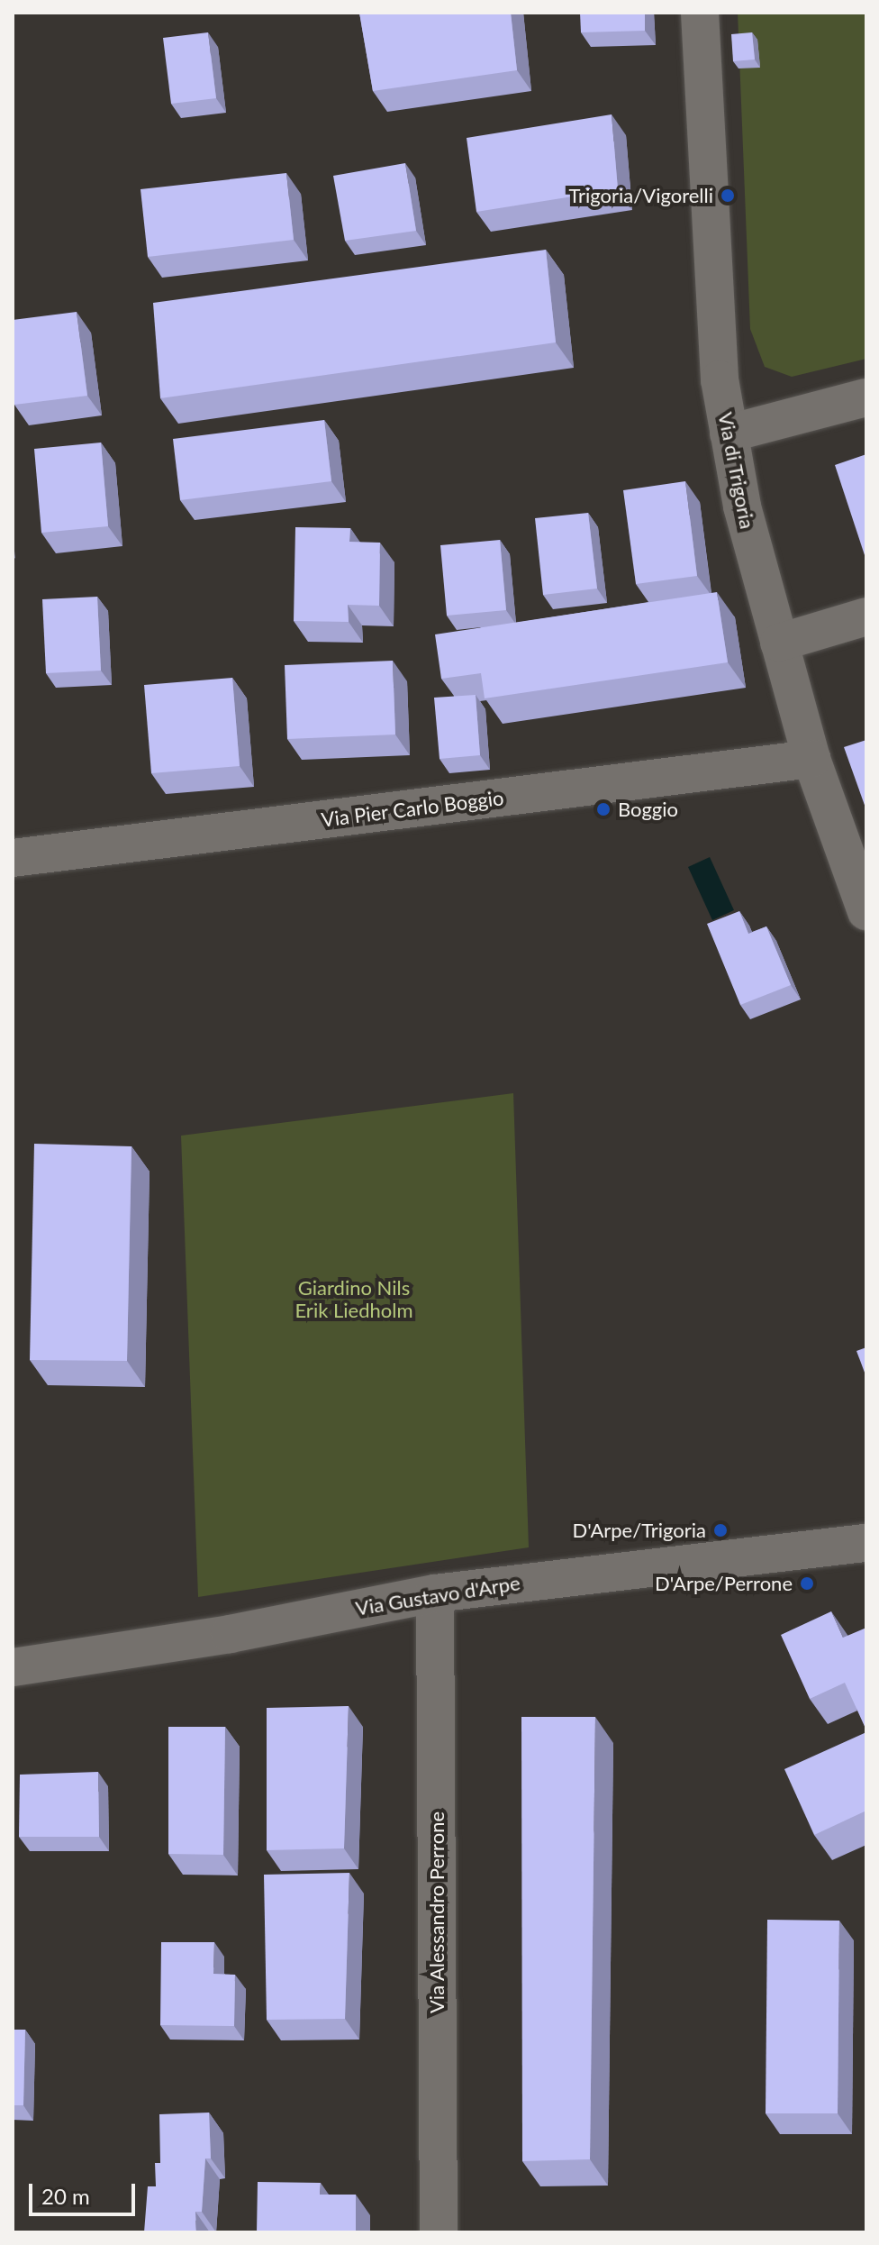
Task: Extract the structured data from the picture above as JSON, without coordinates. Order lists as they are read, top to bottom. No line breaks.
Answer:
{"streets":{"street":["Via di Trigoria","Via Pier Carlo Boggio","Via Gustavo d'Arpe","Via Alessandro Perrone"]},"crossings":[["Via di Trigoria","Via Pier Carlo Boggio"],["Via Gustavo d'Arpe","Via Alessandro Perrone"]],"parks":["Giardino Nils Erik Liedholm"],"places":["Trigoria/Vigorelli","Boggio","D'Arpe/Trigoria","D'Arpe/Perrone"],"scale_bar":"20 m"}
